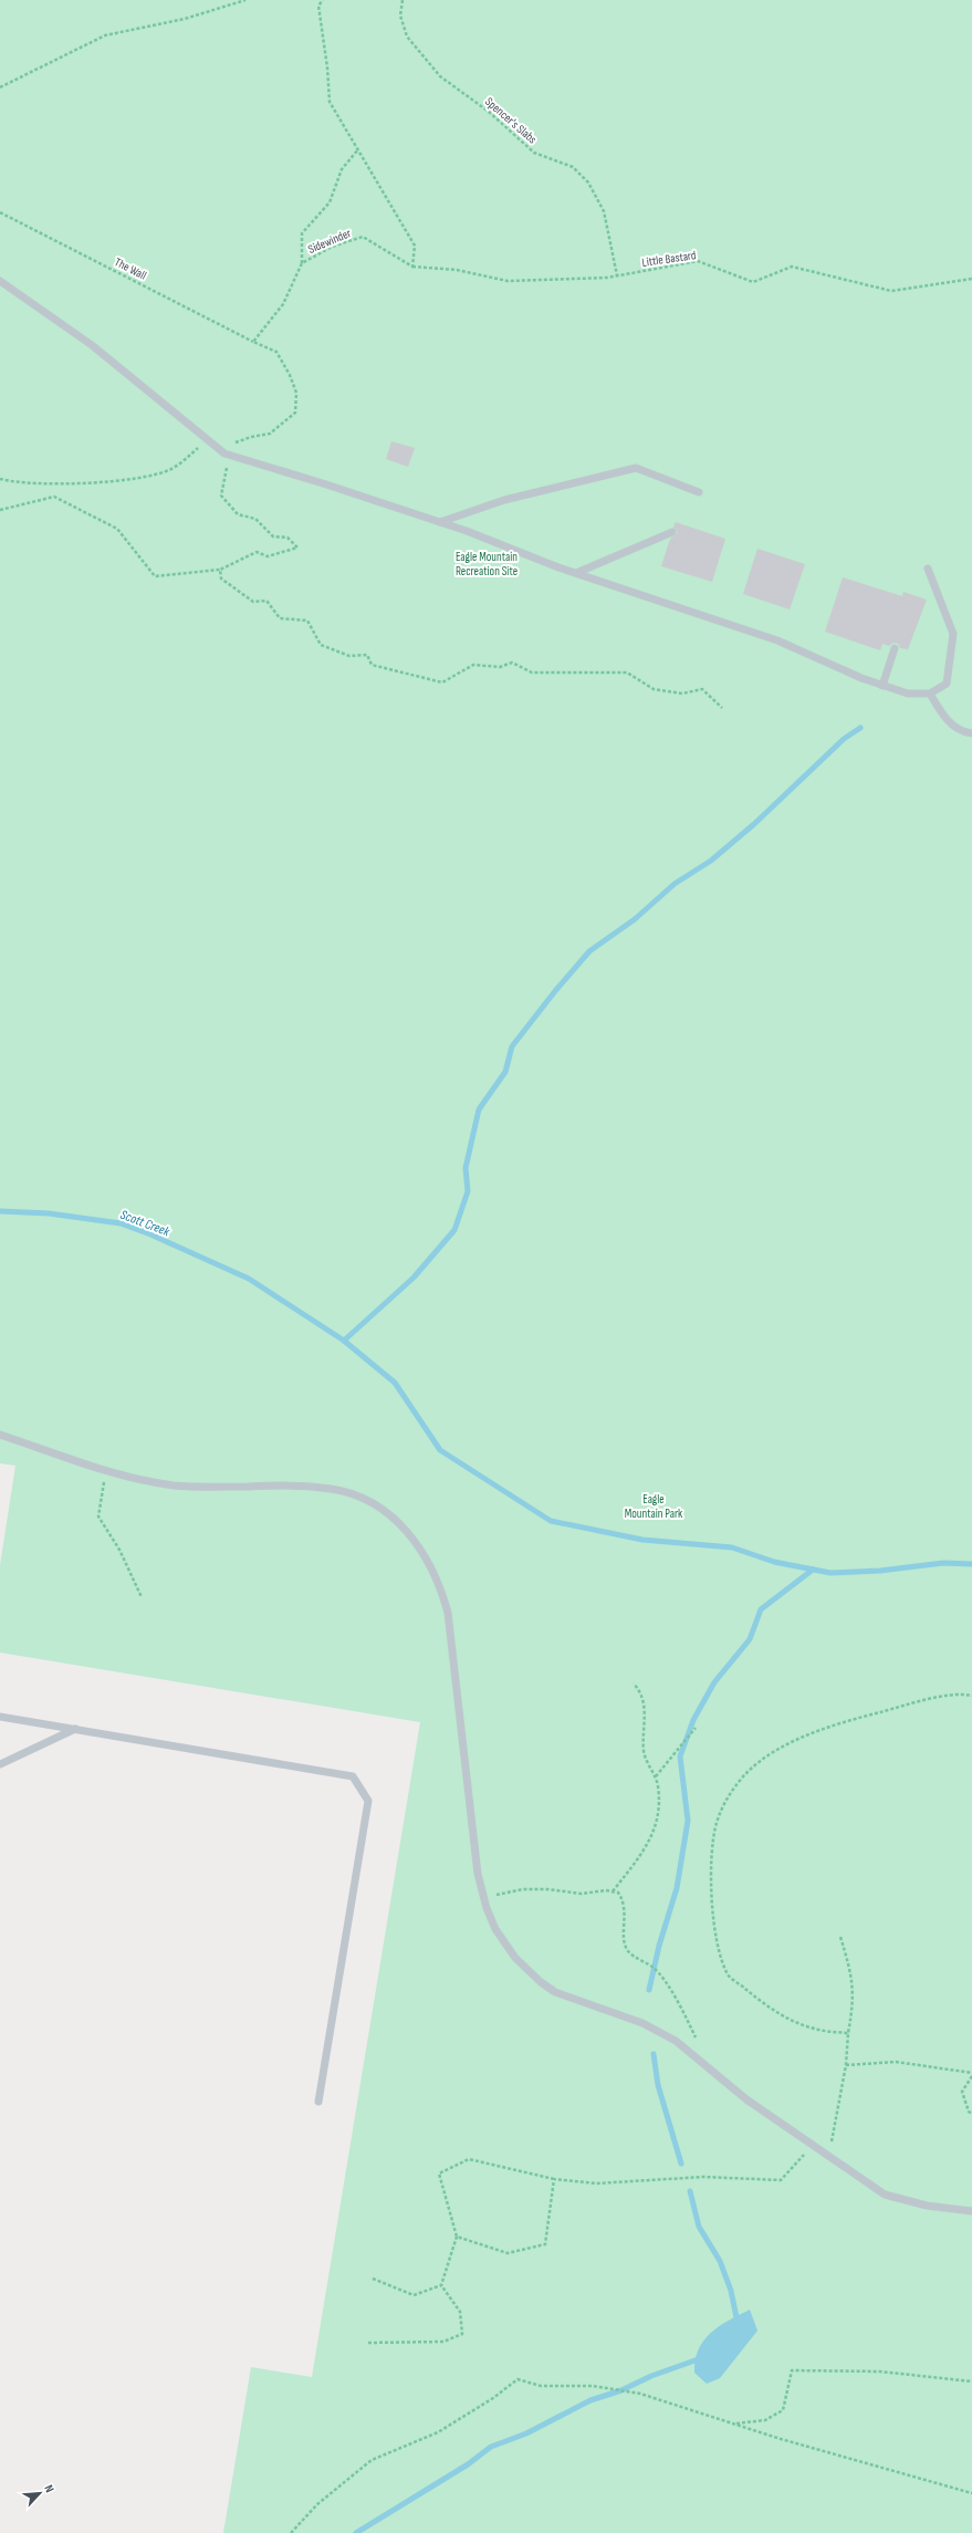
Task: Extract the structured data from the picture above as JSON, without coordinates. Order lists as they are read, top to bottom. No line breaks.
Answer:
{"streets":{"path":["Spencer's Slabs","Sidewinder","Little Bastard","The Wall"]},"crossings":[["Spencer's Slabs","Little Bastard"],["Sidewinder","Little Bastard"],["Sidewinder","The Wall"]],"water":["Scott Creek"],"parks":["Eagle Mountain Recreation Site","Eagle Mountain Park"],"north":"top right"}
